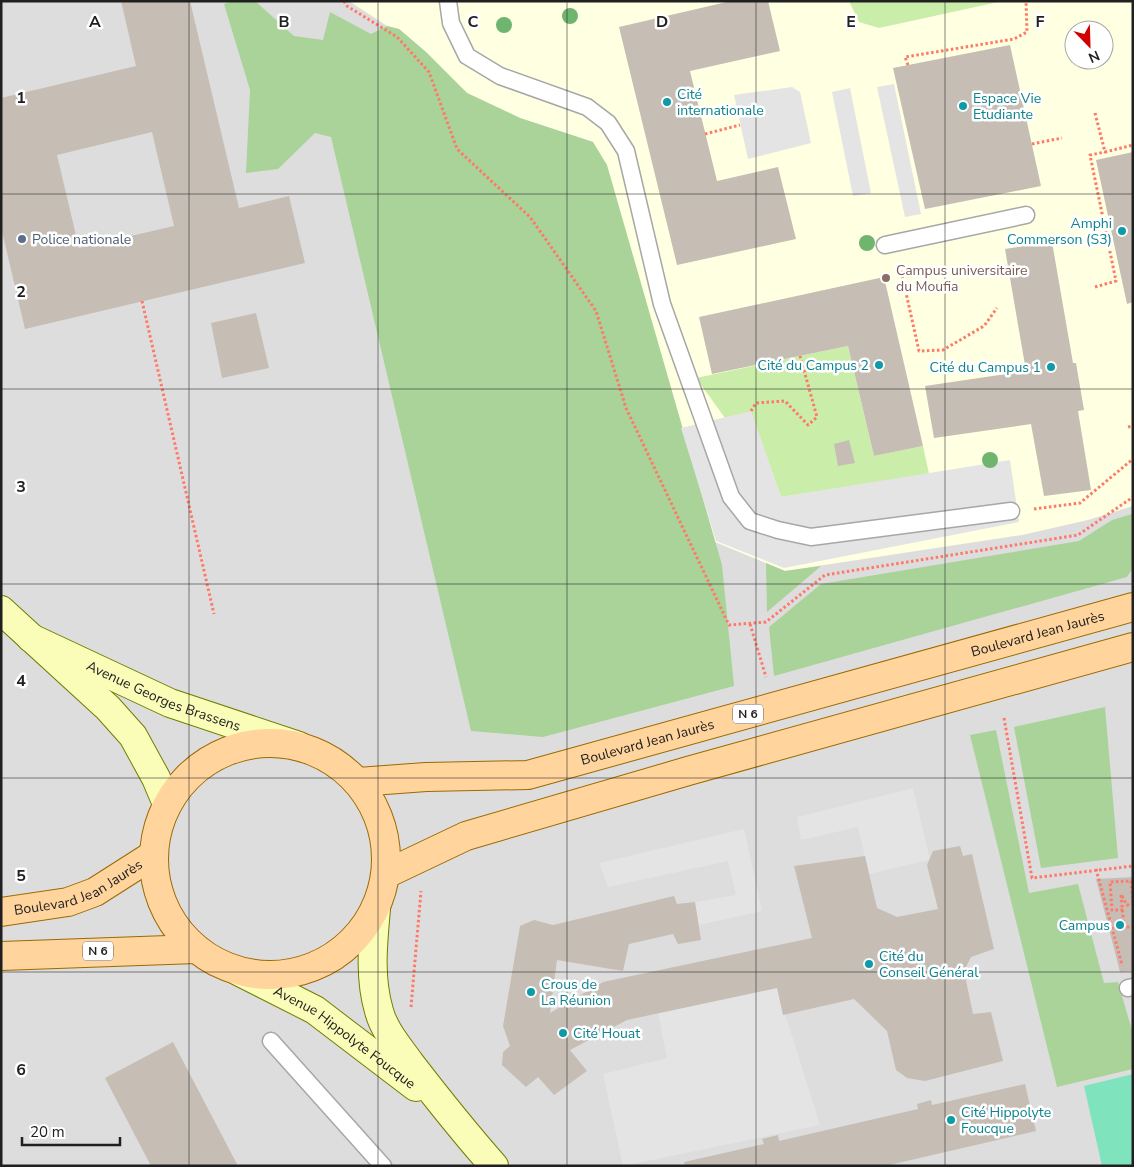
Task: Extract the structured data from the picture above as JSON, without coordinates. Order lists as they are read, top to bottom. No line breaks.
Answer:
{"streets":{"main road":["Boulevard Jean Jaurès","N 6"],"street":["Avenue Georges Brassens","Avenue Hippolyte Foucque"]},"crossings":[["Boulevard Jean Jaurès","Avenue Georges Brassens"],["Boulevard Jean Jaurès","N 6"],["Boulevard Jean Jaurès","Avenue Hippolyte Foucque"]],"places":["Cité internationale","Espace Vie Etudiante","Amphi Commerson (S3)","Police nationale","Campus universitaire du Moufia","Cité du Campus 2","Cité du Campus 1","Campus","Cité du Conseil Général","Crous de La Réunion","Cité Houat","Cité Hippolyte Foucque"],"scale_bar":"20 m","north":"bottom right","grid":{"columns":["A","B","C","D","E","F"],"rows":["1","2","3","4","5","6"]}}
